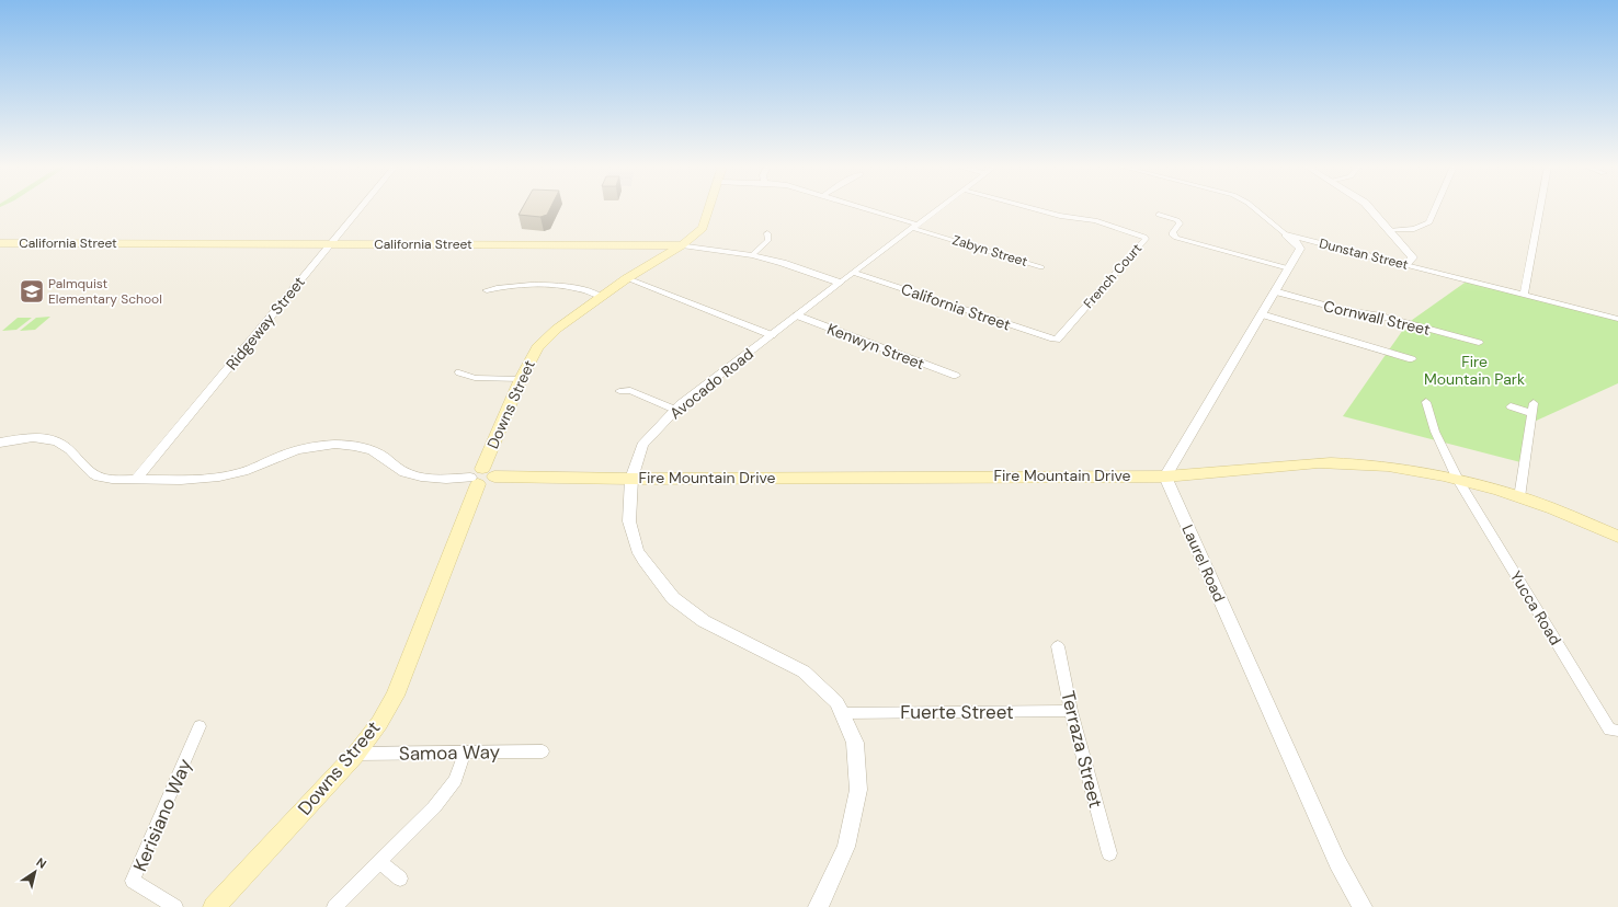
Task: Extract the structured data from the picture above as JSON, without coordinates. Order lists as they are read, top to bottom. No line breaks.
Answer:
{"streets":{"main road":["California Street","Downs Street","Fire Mountain Drive"],"street":["Zabyn Street","Dunstan Street","French Court","Cornwall Street","Ridgeway Street","Kenwyn Street","Avocado Road","Laurel Road","Yucca Road","Fuerte Street","Terraza Street","Samoa Way","Kerisiano Way"]},"crossings":[["California Street","French Court"],["California Street","Ridgeway Street"],["California Street","Avocado Road"],["California Street","Downs Street"],["Zabyn Street","Avocado Road"],["Ridgeway Street","Fire Mountain Drive"],["Kenwyn Street","Avocado Road"],["Avocado Road","Fire Mountain Drive"],["Avocado Road","Fuerte Street"],["Downs Street","Fire Mountain Drive"],["Downs Street","Samoa Way"],["Fire Mountain Drive","Laurel Road"],["Fire Mountain Drive","Yucca Road"],["Fuerte Street","Terraza Street"]],"parks":["Fire Mountain Park"],"places":{"school or university":["Palmquist Elementary School"]},"north":"top right"}
